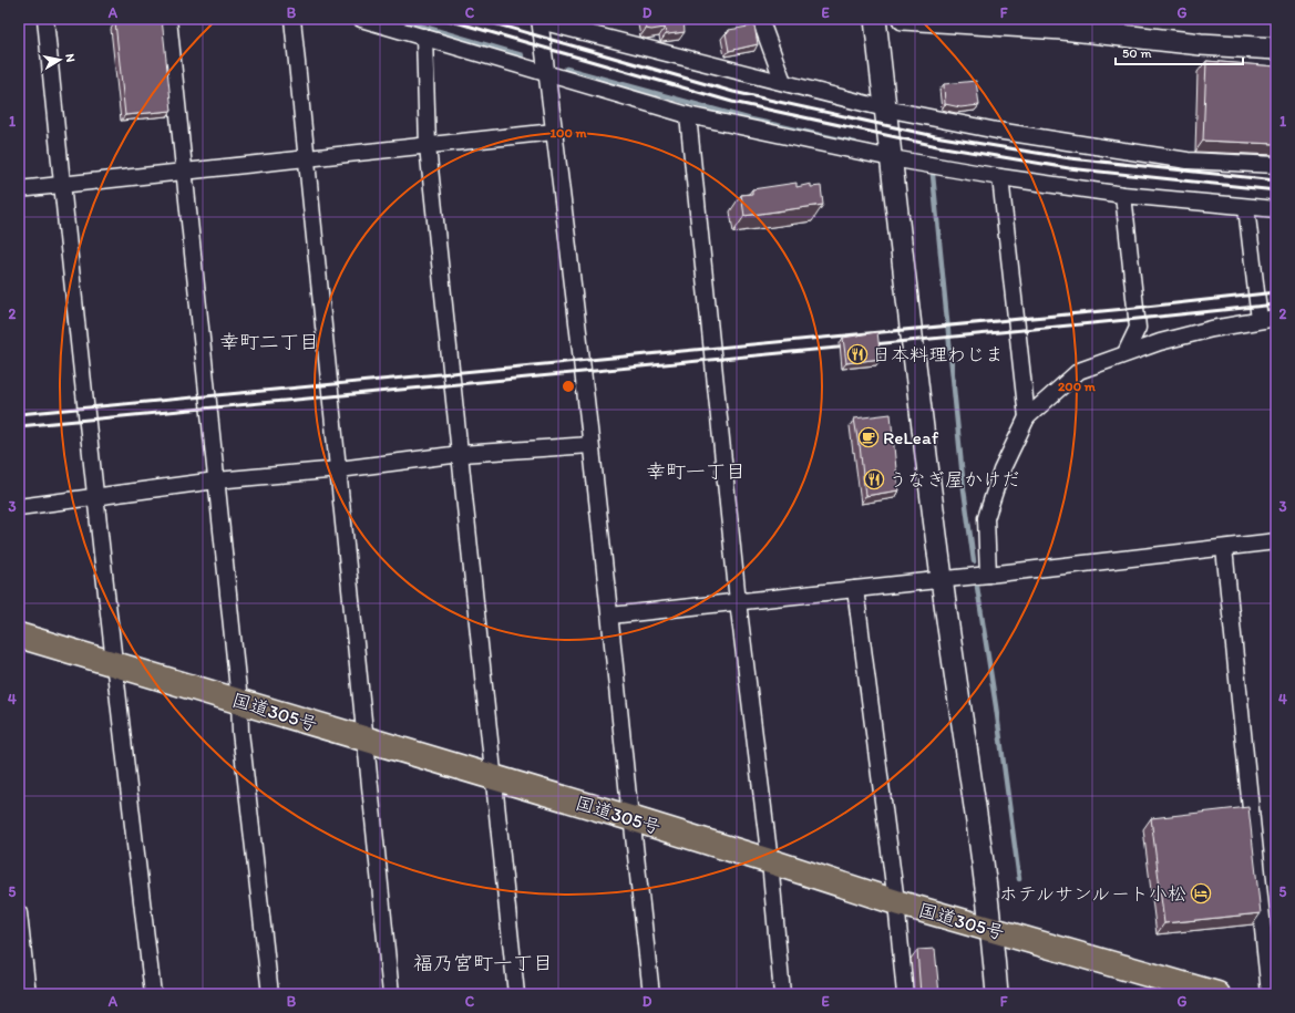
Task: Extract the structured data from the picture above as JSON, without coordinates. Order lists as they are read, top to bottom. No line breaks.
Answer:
{"streets":{"highway":["国道305号"]},"districts":["幸町二丁目","幸町一丁目","福乃宮町一丁目"],"places":{"restaurant":["日本料理わじま","うなぎ屋かけだ"],"cafe":["ReLeaf"],"hotel":["ホテルサンルート小松"]},"scale_bar":"50 m","north":"right","grid":{"columns":["A","B","C","D","E","F","G"],"rows":["1","2","3","4","5"]},"rings":["100 m","200 m"]}
